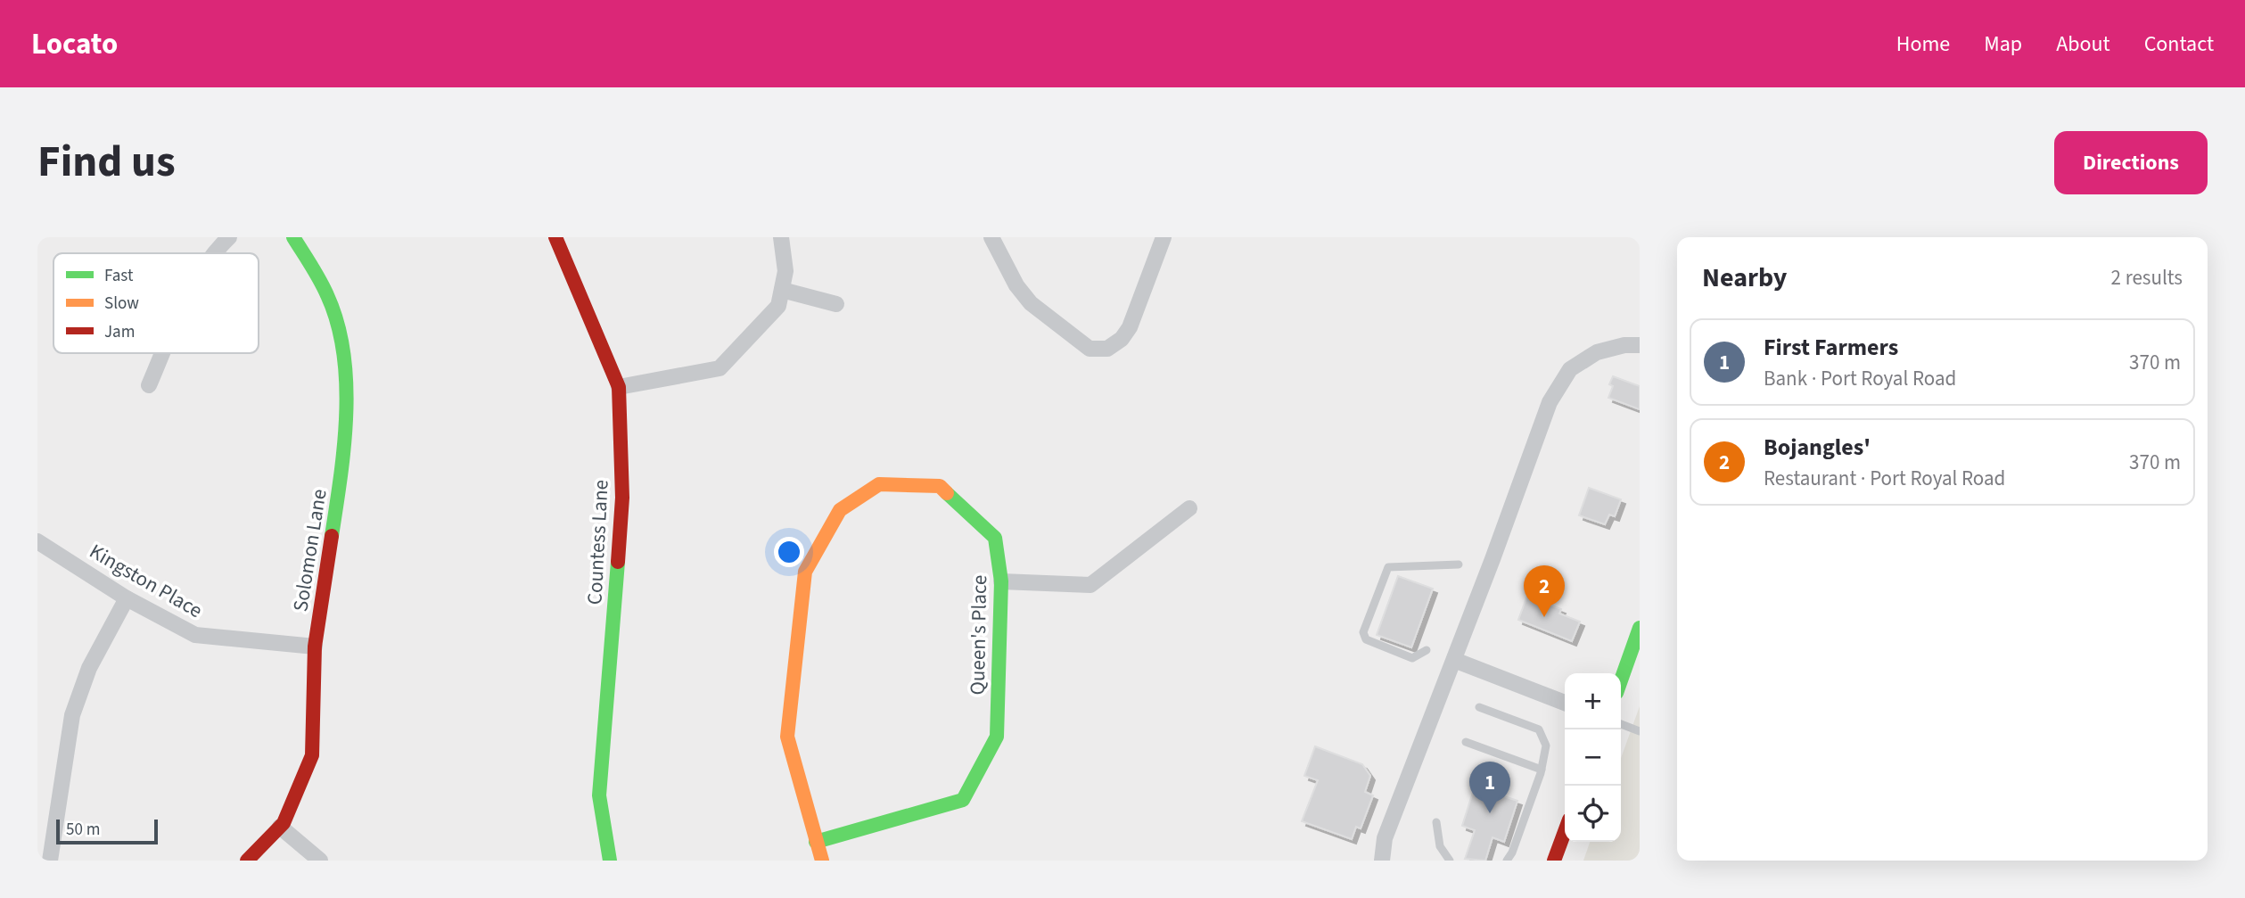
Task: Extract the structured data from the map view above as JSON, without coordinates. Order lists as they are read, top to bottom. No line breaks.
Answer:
{"streets":{"street":["Countess Lane","Solomon Lane","Kingston Place","Queen's Place"]},"crossings":[["Solomon Lane","Kingston Place"]],"legend":["Fast","Slow","Jam"],"scale_bar":"50 m","page":{"header":"Locato","nav":["Home","Map","About","Contact"],"title":"Find us","buttons":"Directions","heading":["Nearby","2 results"],"list":[{"mark":"1","name":"First Farmers","note":"Bank · Port Royal Road","value":"370 m"},{"mark":"2","name":"Bojangles'","note":"Restaurant · Port Royal Road","value":"370 m"}],"pins":["2","1"],"map_buttons":["+","−"],"scale":"50 m"}}
